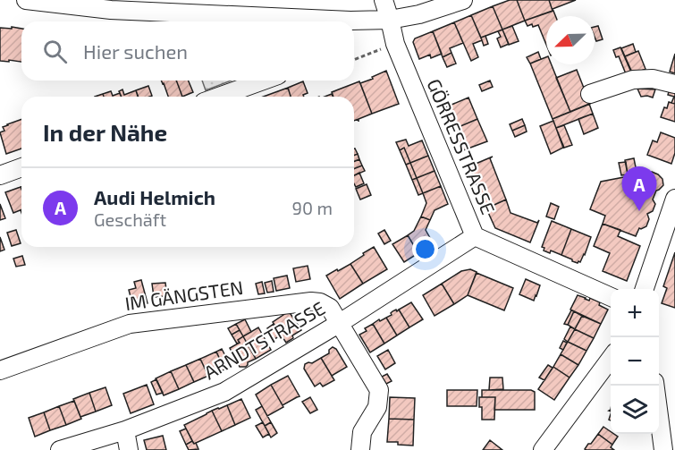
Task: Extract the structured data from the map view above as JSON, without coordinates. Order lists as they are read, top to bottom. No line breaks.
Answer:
{"streets":{"street":["GÖRRESSTRASSE","IM GÄNGSTEN","ARNDTSTRASSE"]},"crossings":[["GÖRRESSTRASSE","ARNDTSTRASSE"],["IM GÄNGSTEN","ARNDTSTRASSE"]],"north":"bottom left","page":{"search":"Hier suchen","heading":"In der Nähe","pins":"A","list":[{"mark":"A","name":"Audi Helmich","note":"Geschäft","value":"90 m"}],"map_buttons":["+","−"]}}
